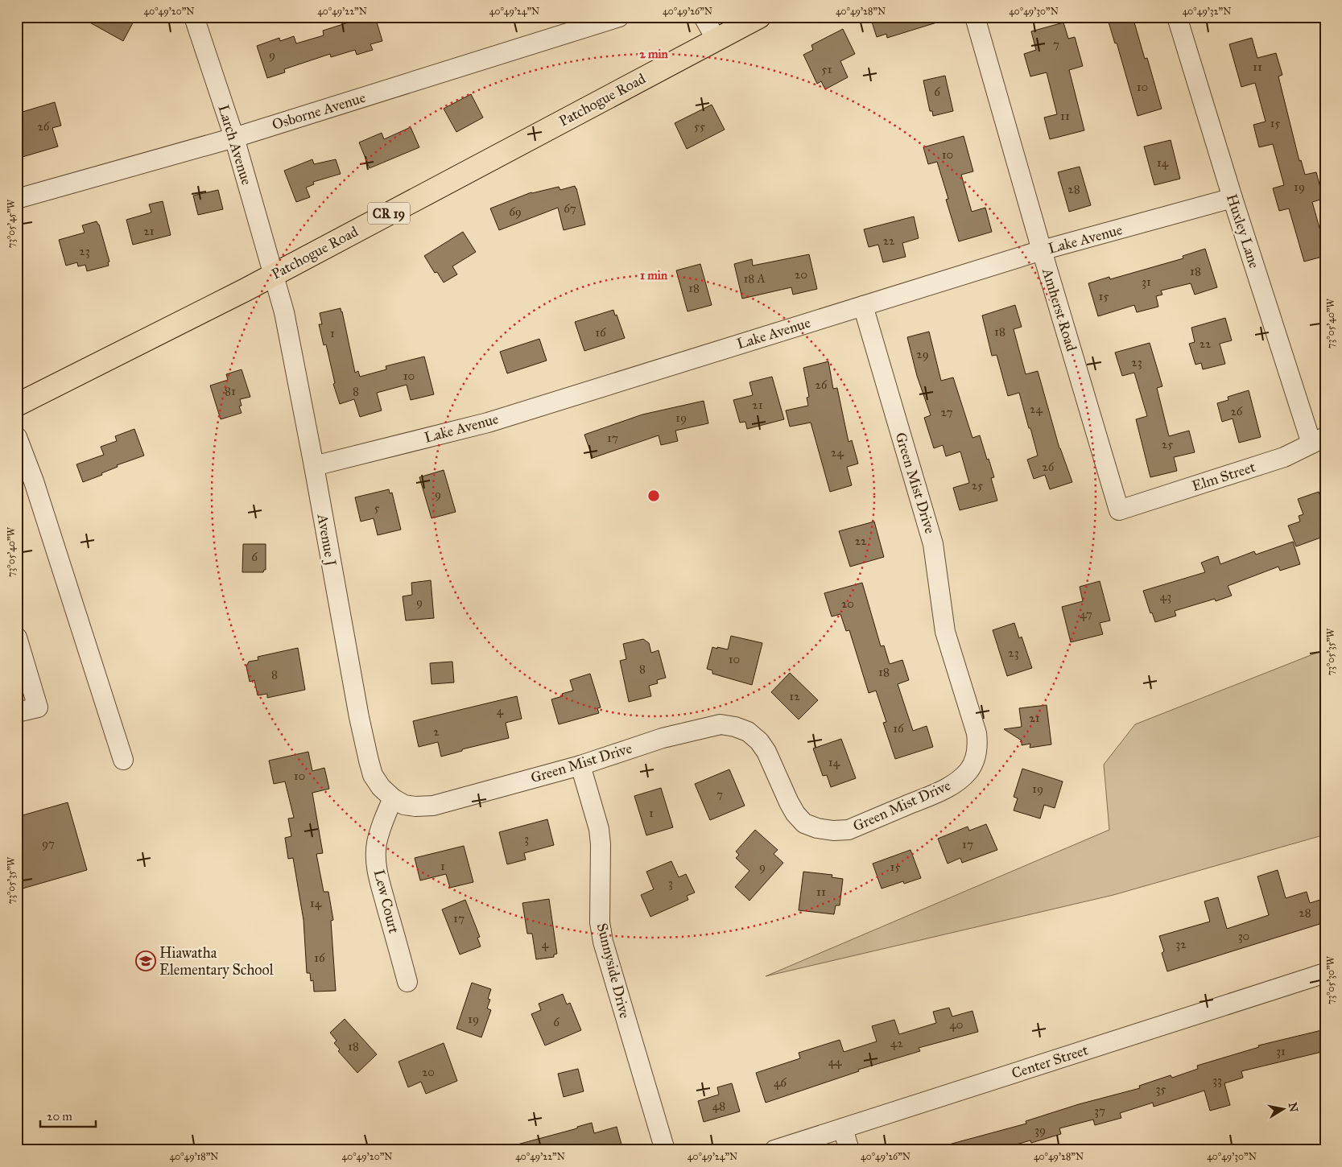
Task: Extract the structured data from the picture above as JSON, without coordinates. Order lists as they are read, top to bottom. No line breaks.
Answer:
{"streets":{"main road":["Patchogue Road","CR 19"],"street":["Osborne Avenue","Larch Avenue","Huxley Lane","Lake Avenue","Amherst Road","Elm Street","Green Mist Drive","Avenue J","Lew Court","Sunnyside Drive","Center Street"]},"crossings":[["Patchogue Road","Larch Avenue"],["Patchogue Road","Avenue J"],["Osborne Avenue","Larch Avenue"],["Larch Avenue","Avenue J"],["Huxley Lane","Lake Avenue"],["Huxley Lane","Elm Street"],["Lake Avenue","Amherst Road"],["Lake Avenue","Green Mist Drive"],["Lake Avenue","Avenue J"],["Amherst Road","Elm Street"],["Green Mist Drive","Avenue J"],["Green Mist Drive","Lew Court"],["Green Mist Drive","Sunnyside Drive"],["Avenue J","Lew Court"]],"places":{"school or university":["Hiawatha Elementary School"]},"house_numbers":["7","9","11","51","10","6","11","15","26","55","10","14","19","28","67","69","21","22","23","18","20","18 A","31","18","15","18","16","1","22","29","23","10","26","81","8","21","24","26","27","19","17","25","24","26","25","9","5","22","6","43","9","20","47","23","10","8","18","8","12","4","21","16","2","14","10","19","7","1","3","97","17","1","9","15","3","11","14","28","17","30","4","32","16","19","6","40","42","18","31","44","20","33","46","35","48","37","39"],"scale_bar":"20 m","north":"right","coordinates":["40°49'20\"N","40°49'22\"N","40°49'24\"N","40°49'26\"N","40°49'28\"N","40°49'30\"N","40°49'32\"N","73°05'45\"W","73°05'40\"W","73°05'35\"W","73°05'30\"W","40°49'18\"N"],"rings":["2 min","1 min"]}
